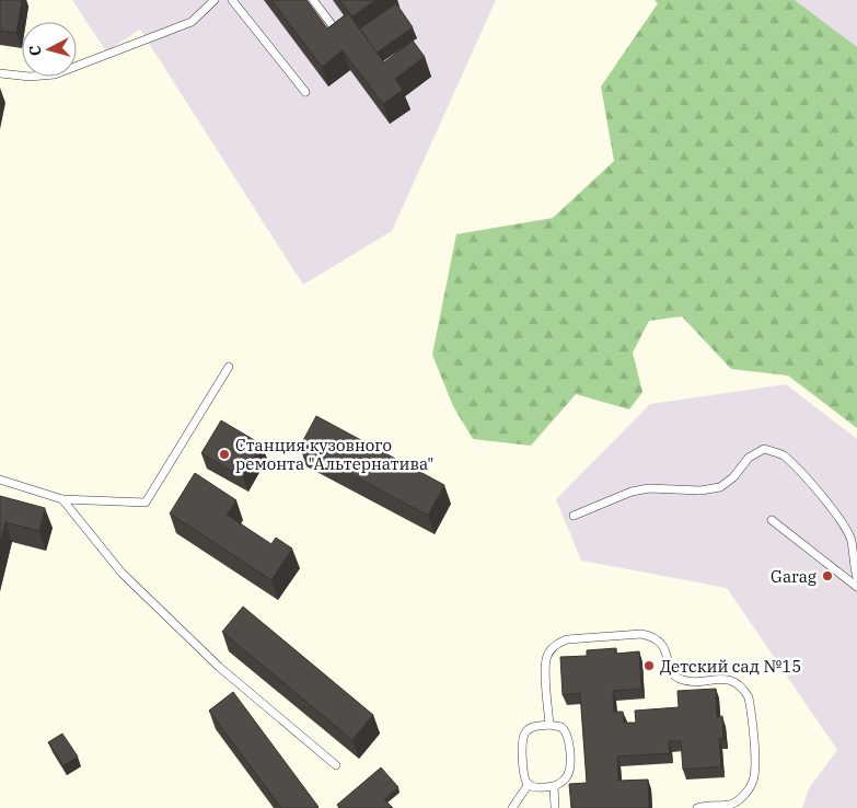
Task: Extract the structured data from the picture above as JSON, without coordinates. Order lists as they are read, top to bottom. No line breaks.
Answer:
{"places":["Станция кузовного ремонта \"Альтернатива\"","Garag","Детский сад №15"],"north":"left"}
